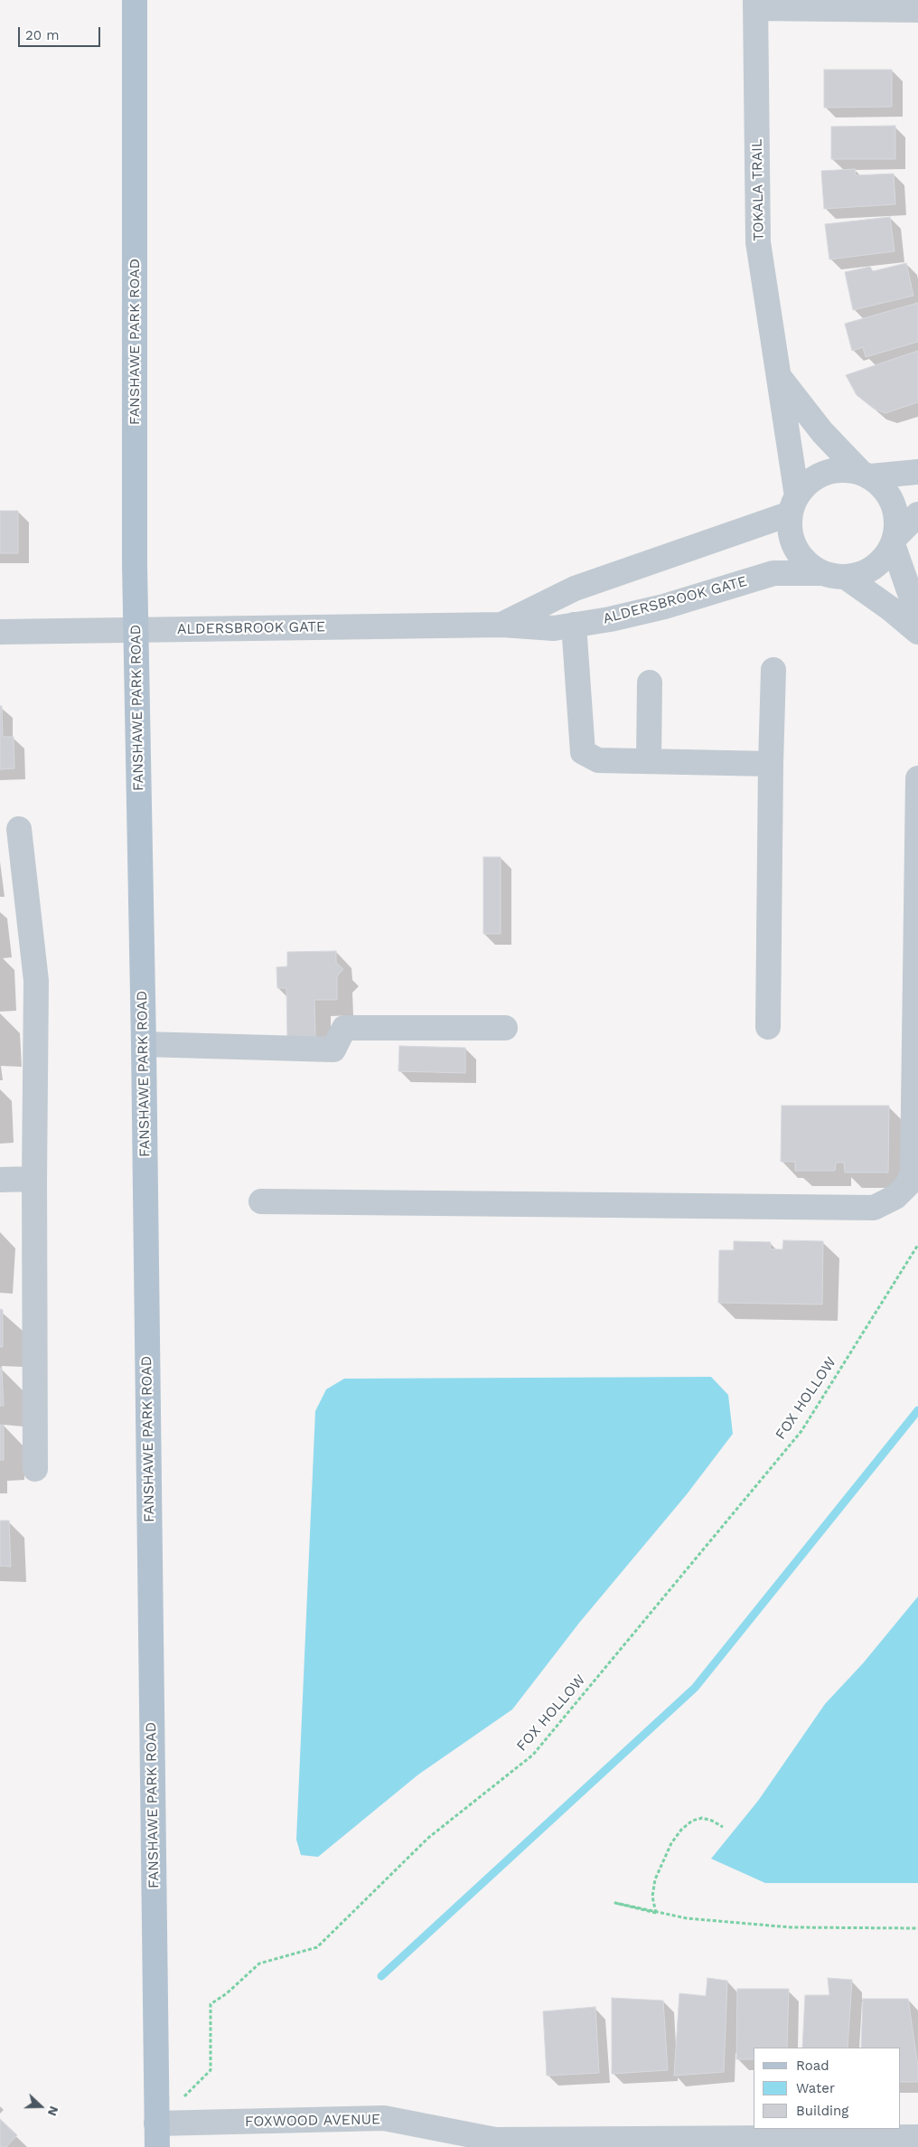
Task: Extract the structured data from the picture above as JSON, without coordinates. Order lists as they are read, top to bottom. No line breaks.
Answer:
{"streets":{"main road":["FANSHAWE PARK ROAD"],"street":["TOKALA TRAIL","ALDERSBROOK GATE","FOXWOOD AVENUE"],"path":["FOX HOLLOW"]},"crossings":[["TOKALA TRAIL","ALDERSBROOK GATE"],["FANSHAWE PARK ROAD","ALDERSBROOK GATE"],["FANSHAWE PARK ROAD","FOX HOLLOW"],["FANSHAWE PARK ROAD","FOXWOOD AVENUE"],["FOX HOLLOW","FOXWOOD AVENUE"]],"legend":["Road","Water","Building"],"scale_bar":"20 m","north":"right"}
